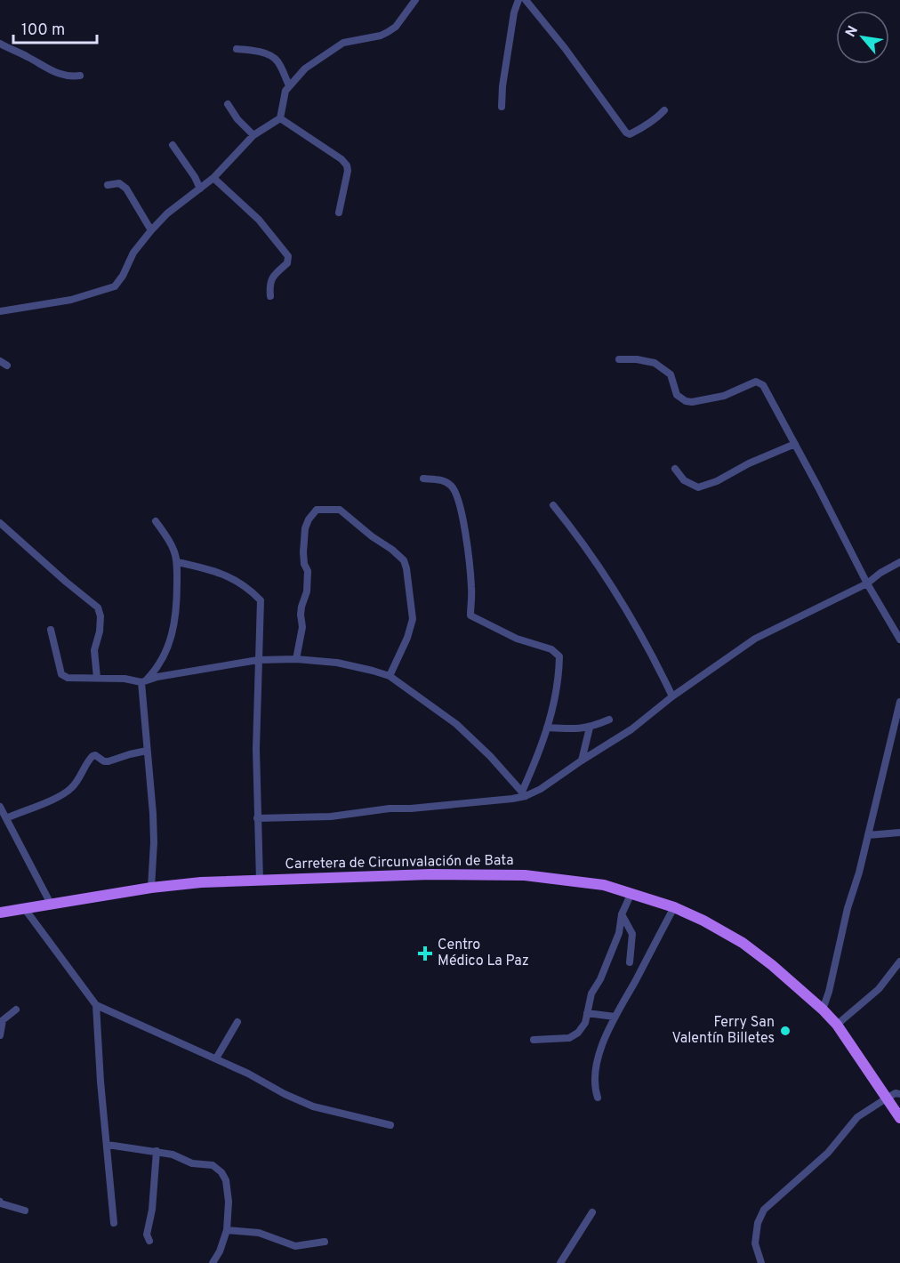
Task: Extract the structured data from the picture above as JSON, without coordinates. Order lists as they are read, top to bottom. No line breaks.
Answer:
{"streets":{"main road":["Carretera de Circunvalación de Bata"]},"places":{"health":["Centro Médico La Paz"],"other":["Ferry San Valentín Billetes"]},"scale_bar":"100 m","north":"top left"}
